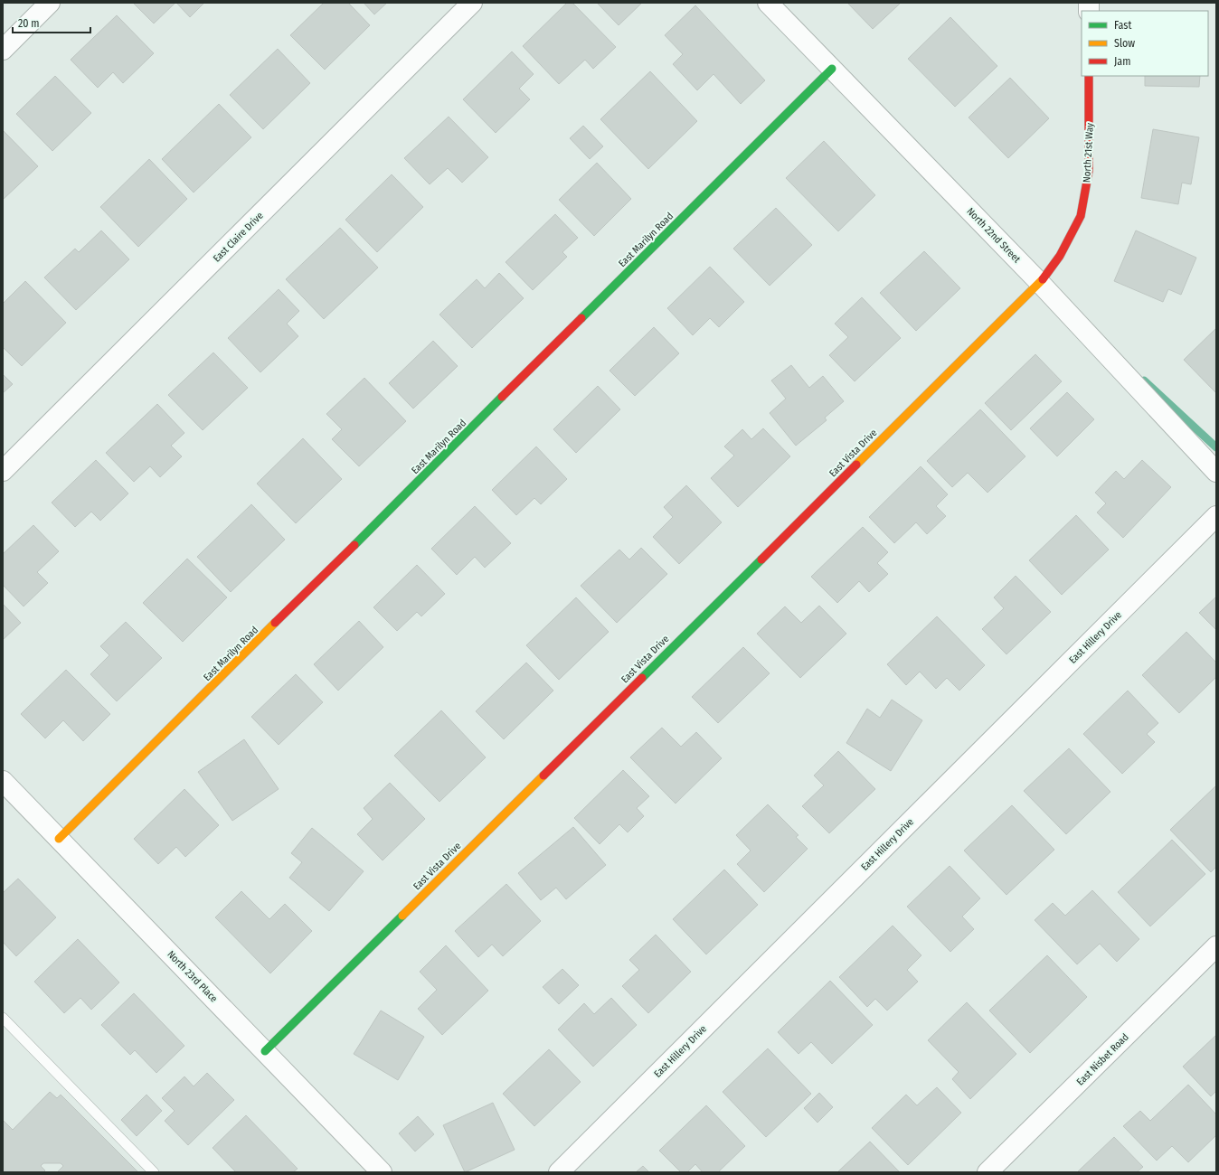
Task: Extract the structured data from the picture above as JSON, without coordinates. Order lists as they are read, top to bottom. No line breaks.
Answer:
{"streets":{"street":["North 21st Way","North 22nd Street","East Claire Drive","East Marilyn Road","East Vista Drive","East Hillery Drive","North 23rd Place","East Nisbet Road"]},"crossings":[["North 21st Way","North 22nd Street"],["North 21st Way","East Vista Drive"],["North 22nd Street","East Marilyn Road"],["North 22nd Street","East Vista Drive"],["East Marilyn Road","North 23rd Place"],["East Vista Drive","North 23rd Place"]],"legend":["Fast","Slow","Jam"],"scale_bar":"20 m"}
